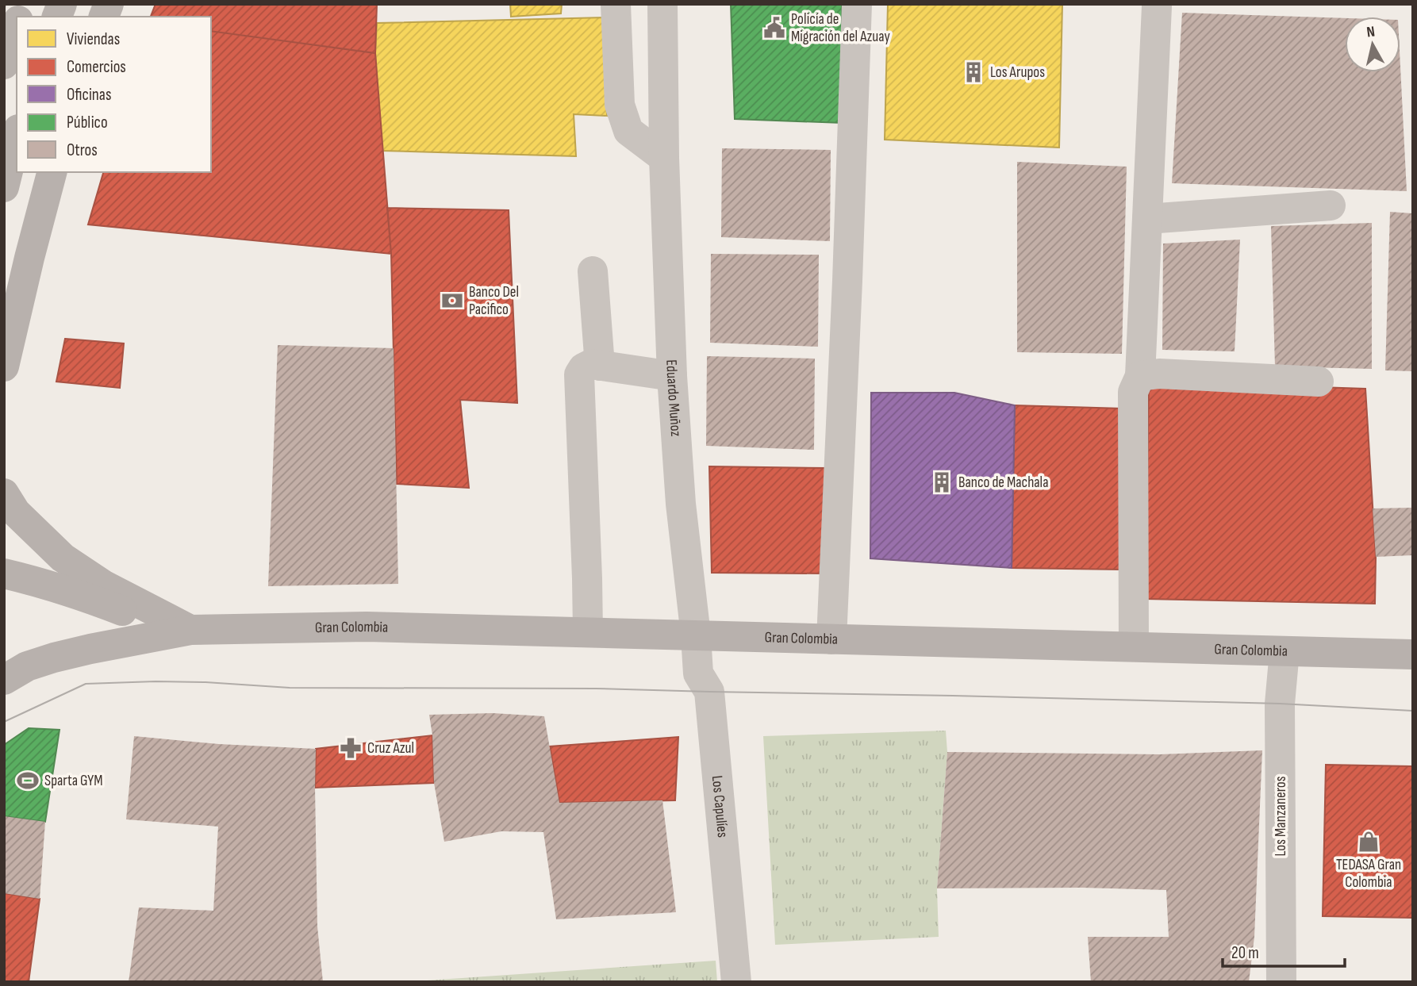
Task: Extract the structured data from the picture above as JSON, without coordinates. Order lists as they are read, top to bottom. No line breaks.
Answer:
{"streets":{"main road":["Gran Colombia"],"street":["Eduardo Muñoz","Los Capulíes","Los Manzaneros"]},"crossings":[["Eduardo Muñoz","Gran Colombia"],["Eduardo Muñoz","Los Capulíes"],["Gran Colombia","Los Capulíes"],["Gran Colombia","Los Manzaneros"]],"places":{"public building":["Policía de Migración del Azuay"],"building":["Los Arupos","Banco de Machala"],"bank":["Banco Del Pacifico"],"pharmacy":["Cruz Azul"],"sports":["Sparta GYM"],"shop":["TEDASA Gran Colombia"]},"legend":["Viviendas","Comercios","Oficinas","Público","Otros"],"scale_bar":"20 m","north":"top"}
